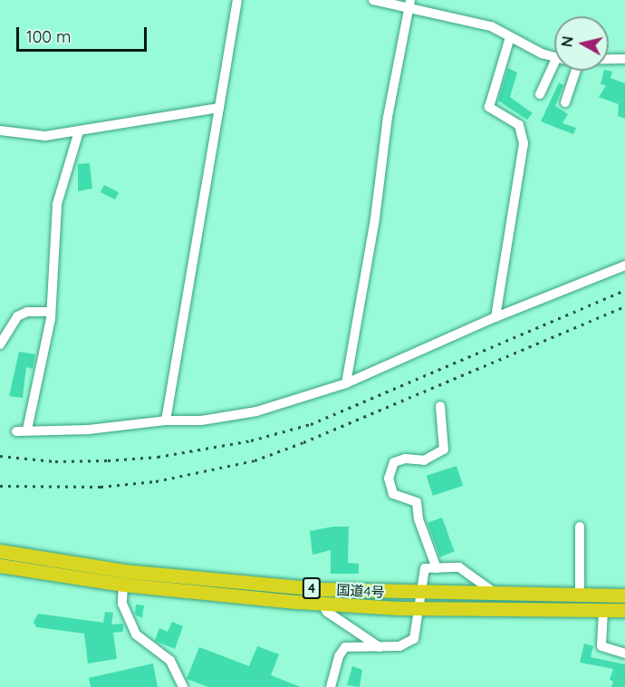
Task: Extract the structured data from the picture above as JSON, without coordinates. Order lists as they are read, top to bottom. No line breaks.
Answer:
{"streets":{"highway":["4","国道4号"]},"scale_bar":"100 m","north":"left"}
